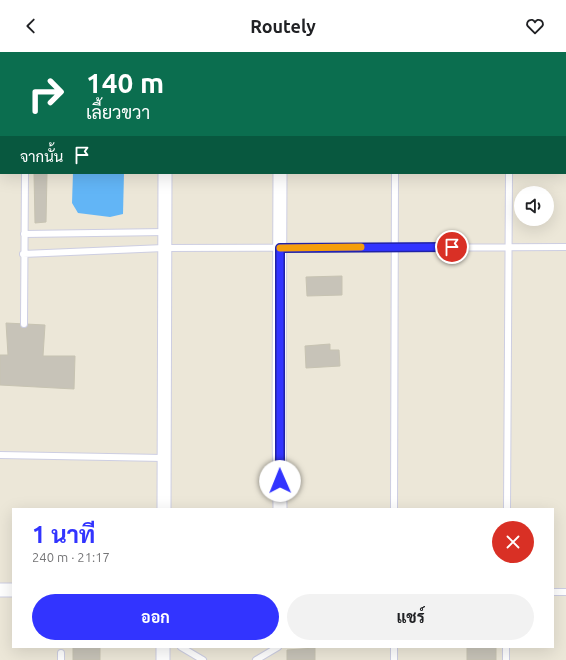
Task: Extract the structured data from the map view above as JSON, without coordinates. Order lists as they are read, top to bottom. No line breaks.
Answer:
{"page":{"header":"Routely","turn":["140 m","เลี้ยวขวา"],"then":"จากนั้น","heading":["1 นาที","240 m · 21:17"],"buttons":["ออก","แชร์"]}}
